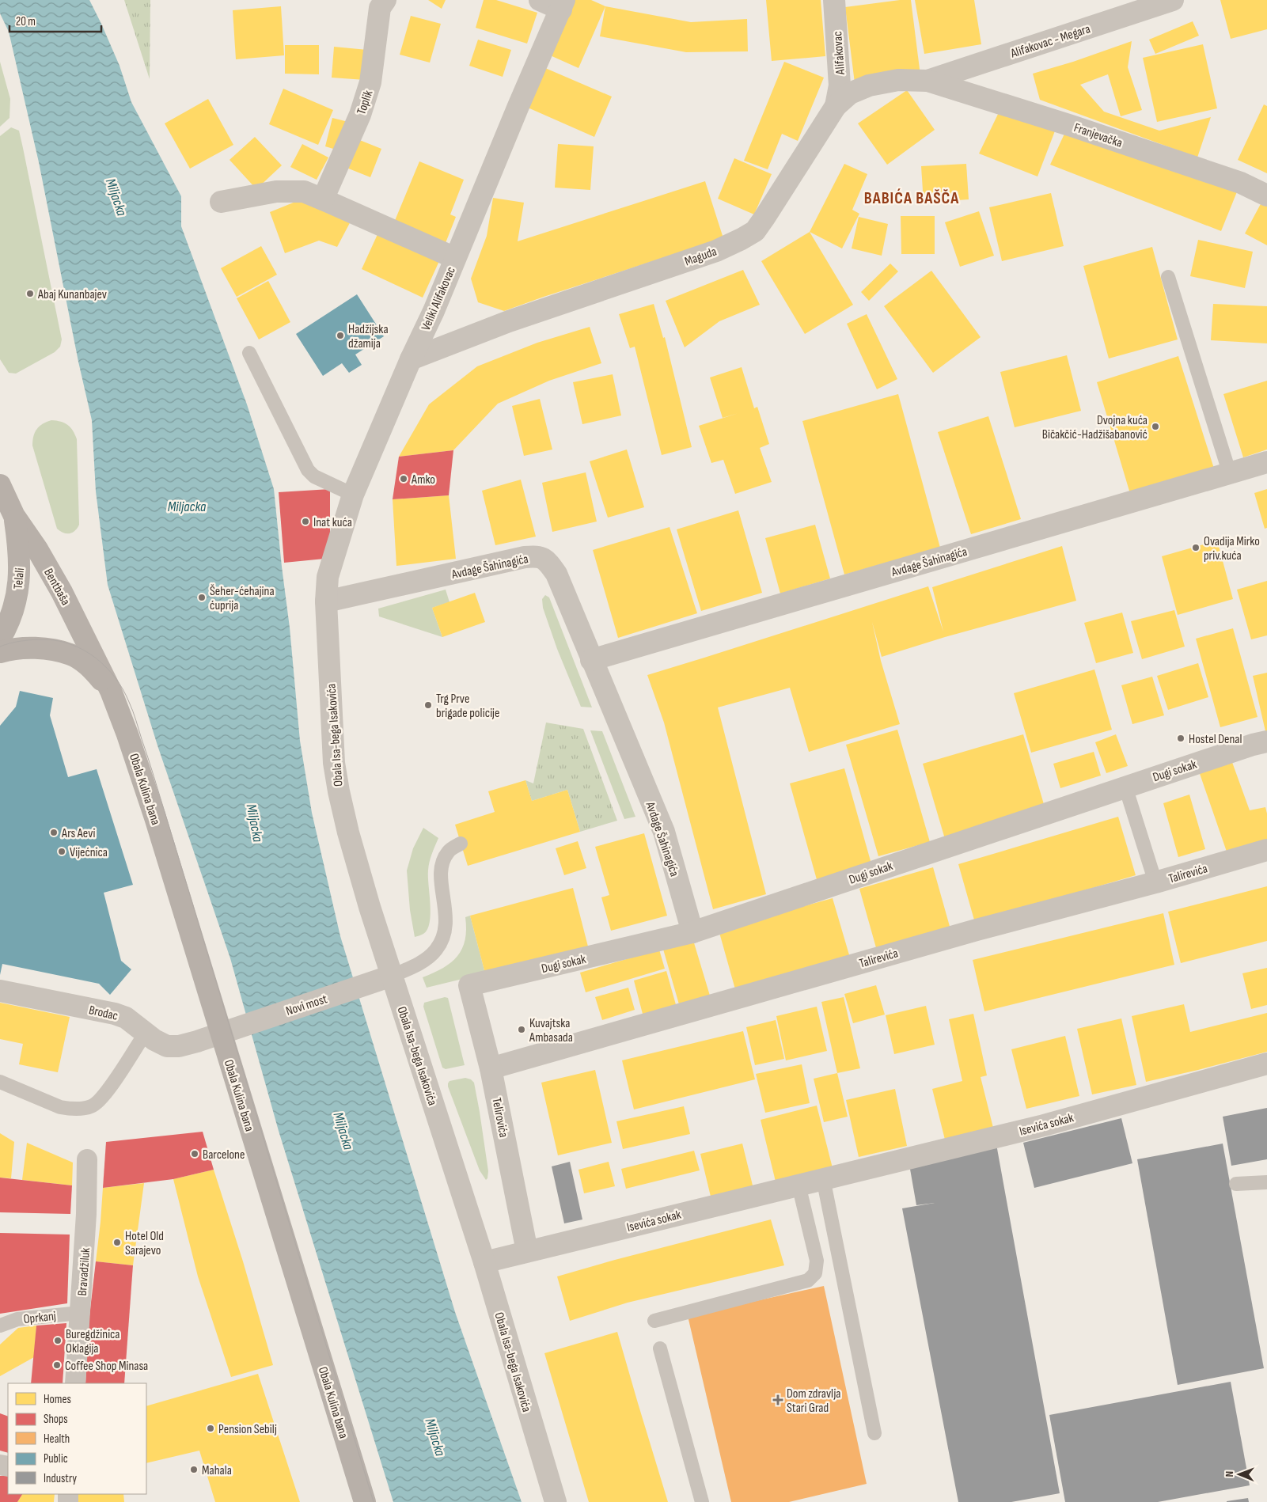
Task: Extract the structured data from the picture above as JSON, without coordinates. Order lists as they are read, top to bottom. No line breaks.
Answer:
{"streets":{"main road":["Telali","Bentbaša","Obala Kulina bana"],"street":["Alifakovac - Megara","Alifakovac","Toplik","Franjevačka","Maguda","Veliki Alifakovac","Avdage Šahinagića","Obala Isa-bega Isakovića","Dugi sokak","Talirevića","Novi most","Brodac","Telirovića","Isevića sokak","Bravadžiluk"],"lane":["Oprkanj"]},"crossings":[["Alifakovac - Megara","Franjevačka"],["Alifakovac - Megara","Maguda"],["Alifakovac","Maguda"],["Franjevačka","Maguda"],["Maguda","Veliki Alifakovac"],["Veliki Alifakovac","Avdage Šahinagića"],["Veliki Alifakovac","Obala Isa-bega Isakovića"],["Avdage Šahinagića","Obala Isa-bega Isakovića"],["Avdage Šahinagića","Dugi sokak"],["Telali","Bentbaša"],["Bentbaša","Obala Kulina bana"],["Obala Isa-bega Isakovića","Novi most"],["Obala Isa-bega Isakovića","Isevića sokak"],["Dugi sokak","Telirovića"],["Obala Kulina bana","Novi most"],["Obala Kulina bana","Brodac"],["Talirevića","Telirovića"],["Novi most","Brodac"],["Telirovića","Isevića sokak"],["Bravadžiluk","Oprkanj"]],"districts":["BABIĆA BAŠČA"],"water":["Miljacka"],"places":{"other":["Abaj Kunanbajev","Hadžijska džamija","Dvojna kuća Bičakčić-Hadžišabanović","Amko","Inat kuća","Ovadija Mirko priv.kuća","Šeher-ćehajina ćuprija","Trg Prve brigade policije","Hostel Denal","Ars Aevi","Vijećnica","Kuvajtska Ambasada","Barcelone","Hotel Old Sarajevo","Buregdžinica Oklagija","Coffee Shop Minasa","Pension Sebilj","Mahala"],"health":["Dom zdravlja Stari Grad"]},"legend":["Homes","Shops","Health","Public","Industry"],"scale_bar":"20 m","north":"left"}
